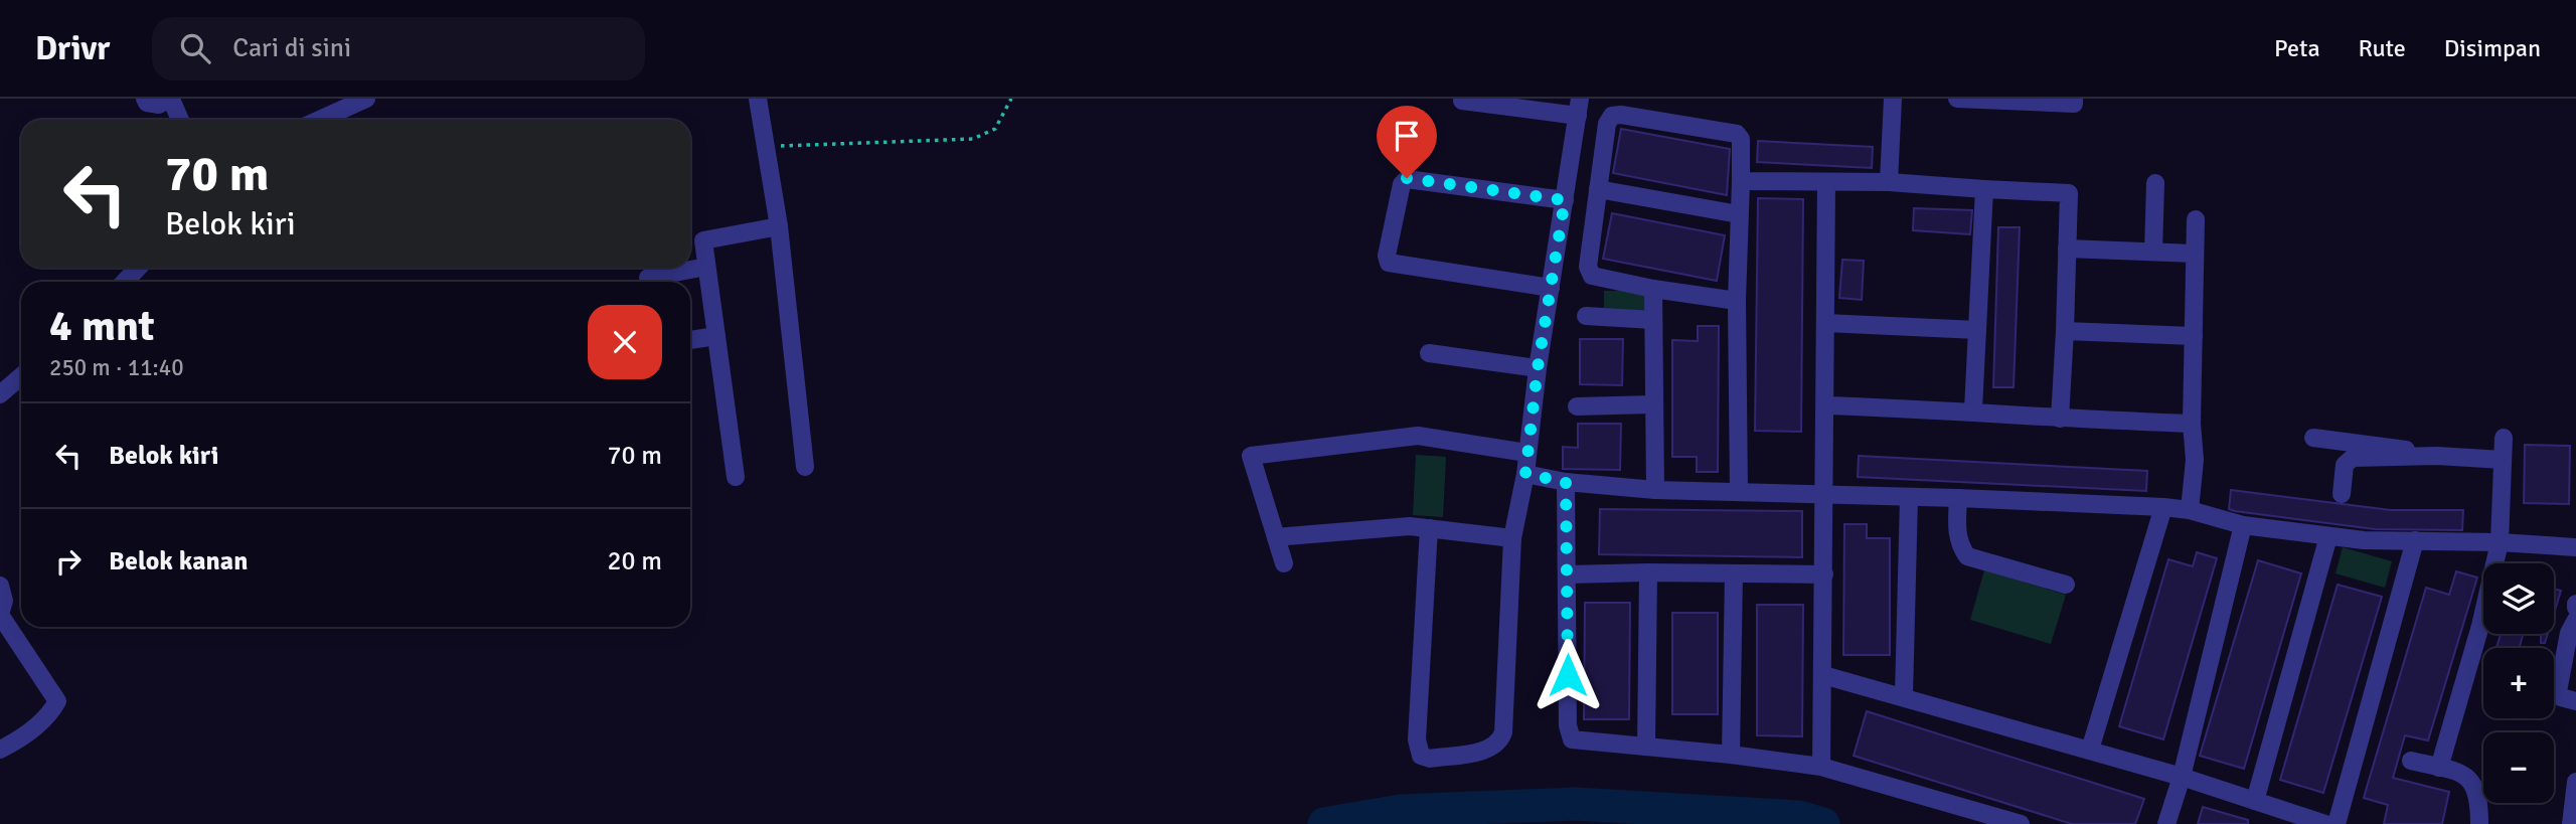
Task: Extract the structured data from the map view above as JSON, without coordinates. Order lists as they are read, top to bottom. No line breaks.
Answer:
{"page":{"header":"Drivr","search":"Cari di sini","nav":["Peta","Rute","Disimpan"],"turn":["70 m","Belok kiri"],"heading":["4 mnt","250 m · 11:40"],"list":[{"name":"Belok kiri","value":"70 m"},{"name":"Belok kanan","value":"20 m"}],"map_buttons":["+","−"]}}
